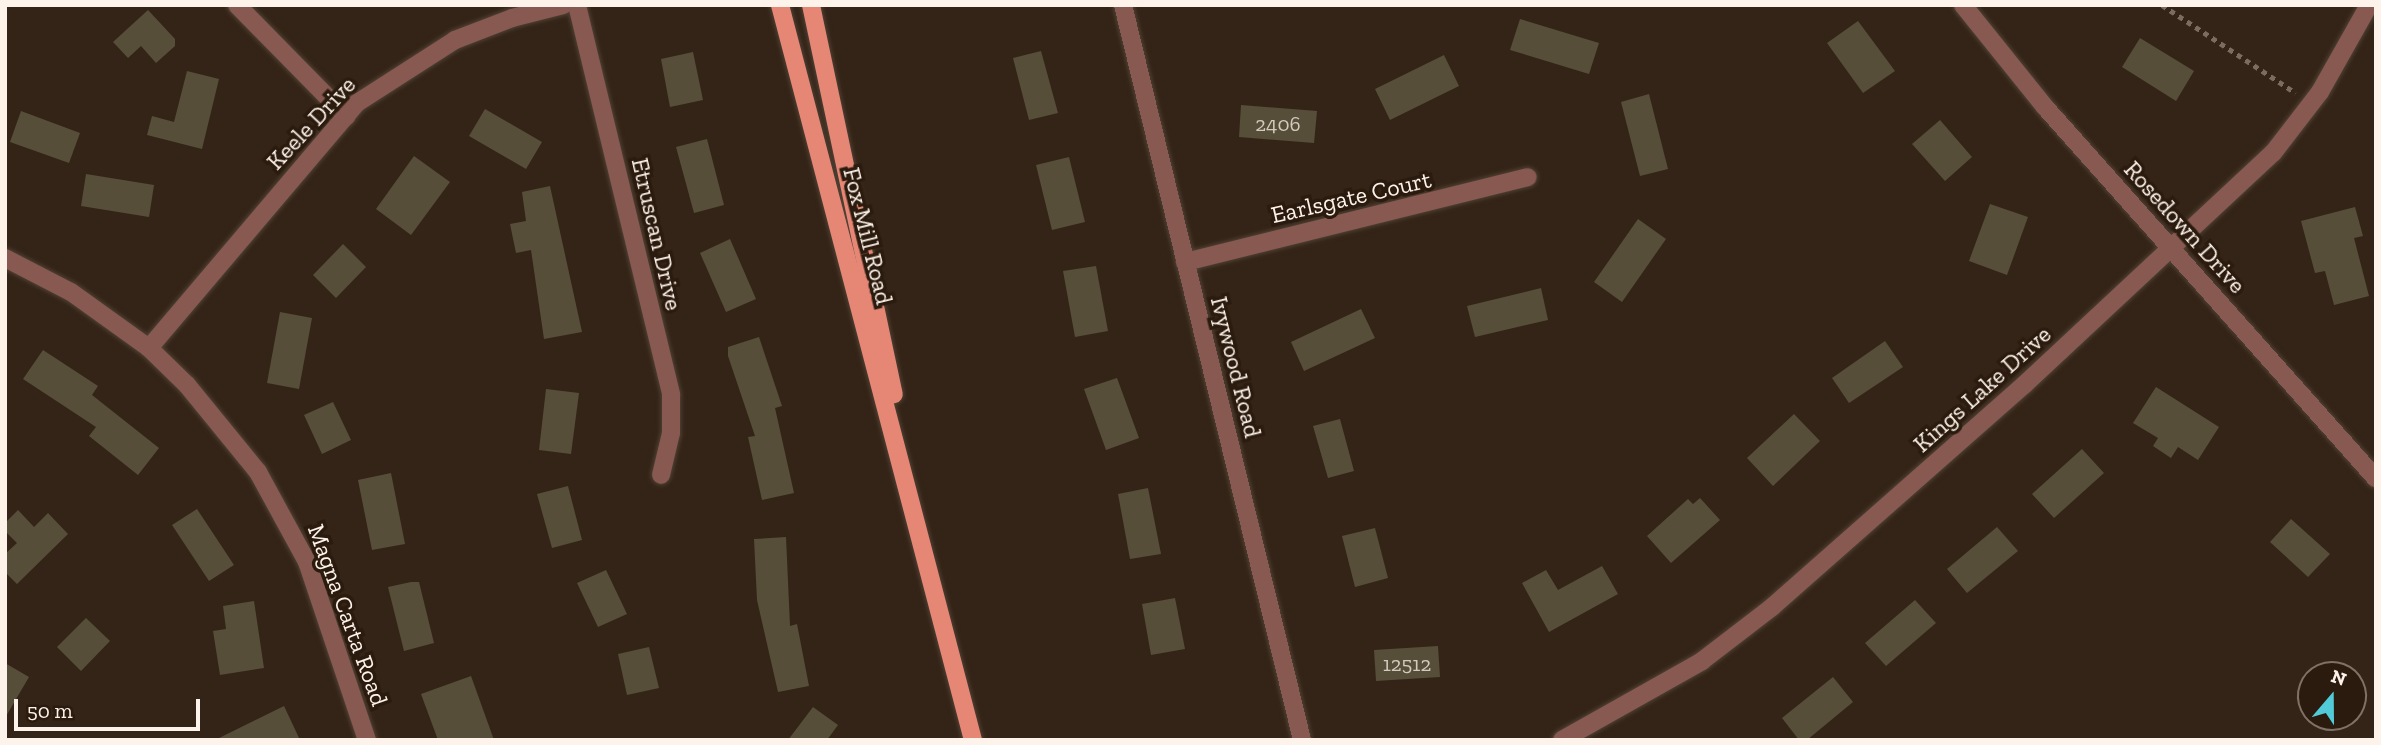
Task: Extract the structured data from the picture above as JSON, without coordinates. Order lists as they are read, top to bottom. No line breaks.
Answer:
{"streets":{"main road":["Fox Mill Road"],"street":["Keele Drive","Earlsgate Court","Rosedown Drive","Etruscan Drive","Ivywood Road","Kings Lake Drive","Magna Carta Road"]},"crossings":[["Keele Drive","Magna Carta Road"],["Earlsgate Court","Ivywood Road"],["Rosedown Drive","Kings Lake Drive"]],"house_numbers":["2406","12512"],"scale_bar":"50 m","north":"top"}
